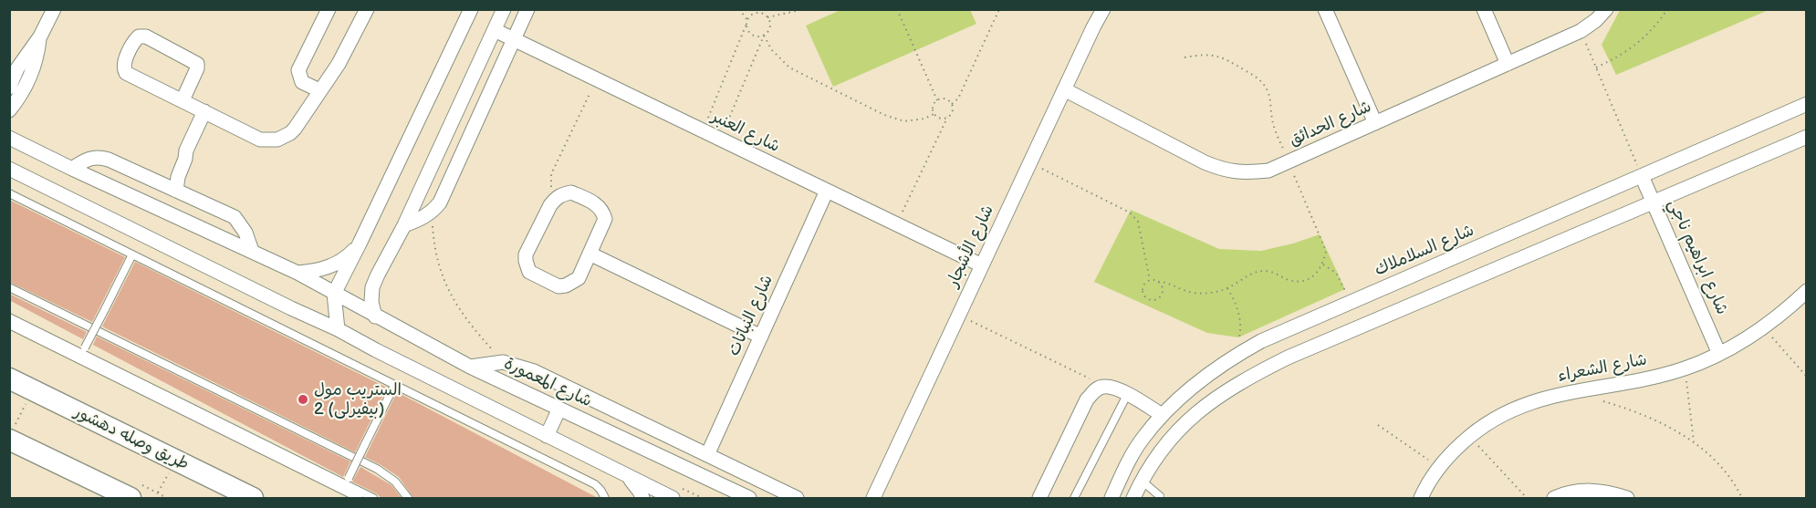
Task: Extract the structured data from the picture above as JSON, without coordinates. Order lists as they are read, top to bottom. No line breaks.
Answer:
{"streets":{"main road":["طريق وصله دهشور"],"street":["شارع الحدائق","شارع العنبر","شارع الأشجار","شارع السلاملاك","شارع ابراهيم ناجي","شارع النباتات","شارع الشعراء","شارع المعمورة"]},"crossings":[["شارع الحدائق","شارع الأشجار"],["شارع العنبر","شارع الأشجار"],["شارع العنبر","شارع النباتات"],["شارع السلاملاك","شارع ابراهيم ناجي"],["شارع ابراهيم ناجي","شارع الشعراء"]],"places":["الستريب مول 2 (بيفيرلى)"]}
